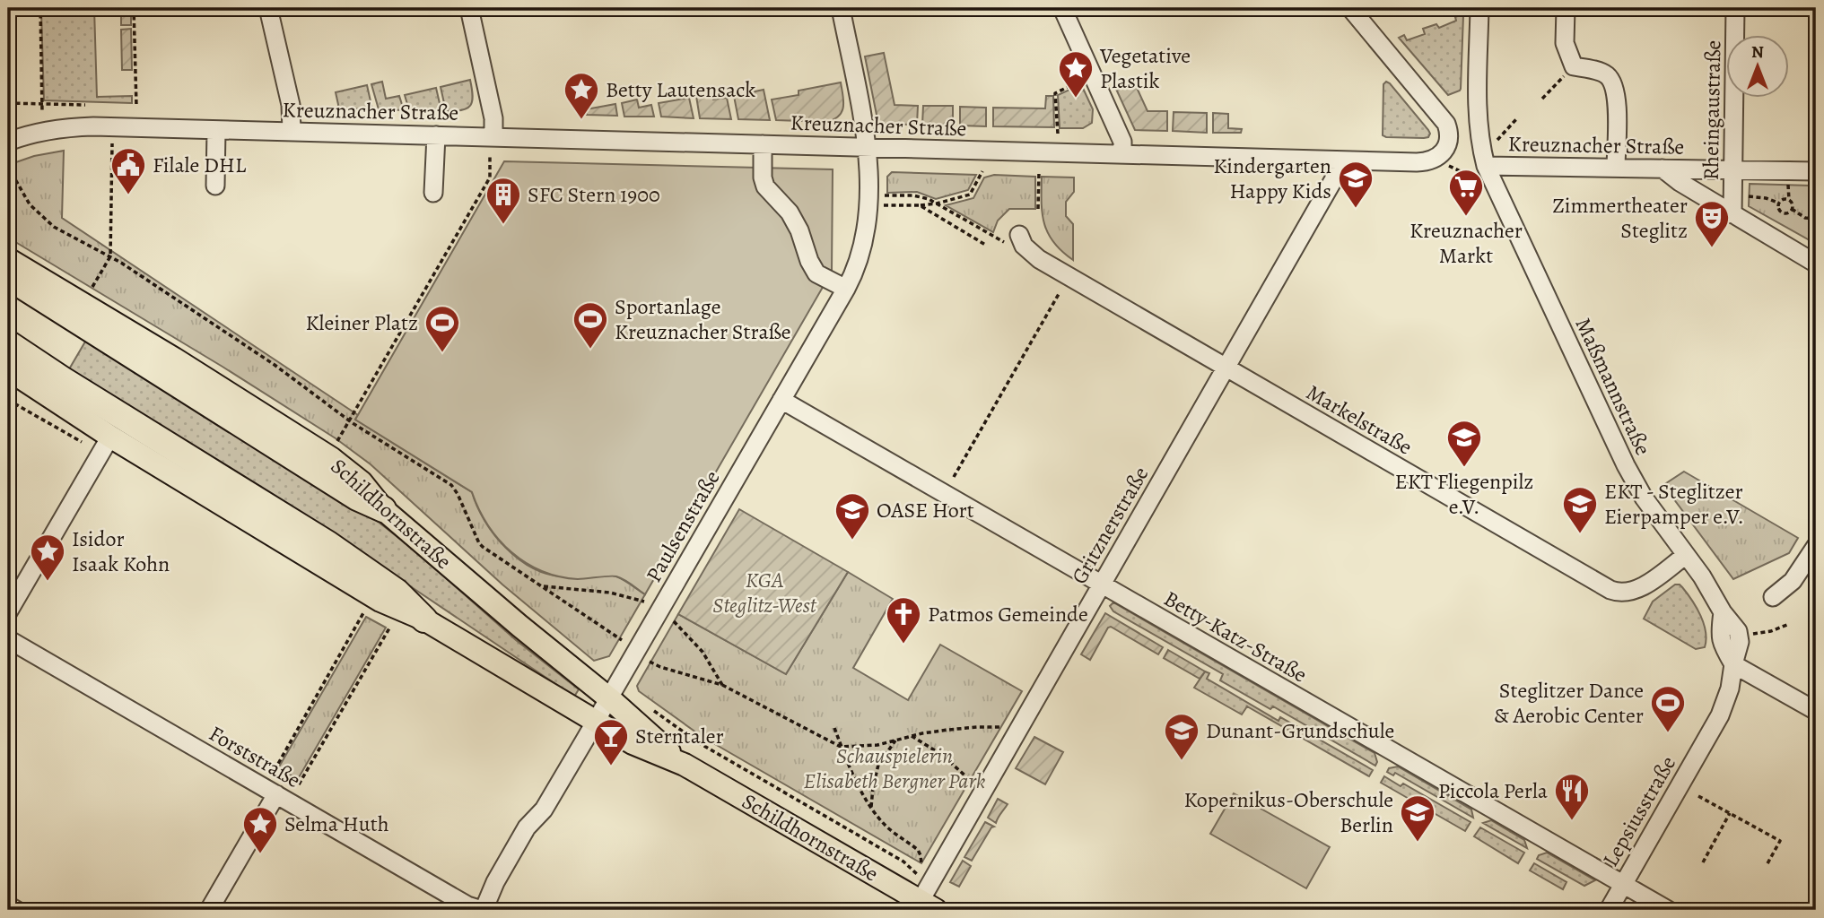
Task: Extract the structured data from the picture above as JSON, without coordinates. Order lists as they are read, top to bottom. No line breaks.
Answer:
{"streets":{"main road":["Schildhornstraße"],"street":["Rheingaustraße","Kreuznacher Straße","Maßmannstraße","Markelstraße","Gritznerstraße","Paulsenstraße","Betty-Katz-Straße","Forststraße","Lepsiusstraße"]},"crossings":[["Rheingaustraße","Kreuznacher Straße"],["Kreuznacher Straße","Maßmannstraße"],["Kreuznacher Straße","Gritznerstraße"],["Kreuznacher Straße","Paulsenstraße"],["Maßmannstraße","Markelstraße"],["Maßmannstraße","Lepsiusstraße"],["Markelstraße","Gritznerstraße"],["Schildhornstraße","Gritznerstraße"],["Schildhornstraße","Paulsenstraße"],["Gritznerstraße","Betty-Katz-Straße"],["Paulsenstraße","Betty-Katz-Straße"],["Paulsenstraße","Forststraße"],["Betty-Katz-Straße","Lepsiusstraße"]],"parks":["KGA Steglitz-West","Schauspielerin Elisabeth Bergner Park"],"places":{"place":["Vegetative Plastik","Betty Lautensack","Isidor Isaak Kohn","Selma Huth"],"public building":["Filale DHL"],"school or university":["Kindergarten Happy Kids","EKT Fliegenpilz e.V.","EKT - Steglitzer Eierpamper e.V.","OASE Hort","Dunant-Grundschule","Kopernikus-Oberschule Berlin"],"supermarket":["Kreuznacher Markt"],"building":["SFC Stern 1900"],"theatre":["Zimmertheater Steglitz"],"sports":["Sportanlage Kreuznacher Straße","Kleiner Platz","Steglitzer Dance & Aerobic Center"],"church":["Patmos Gemeinde"],"bar":["Sterntaler"],"restaurant":["Piccola Perla"]},"north":"top"}
